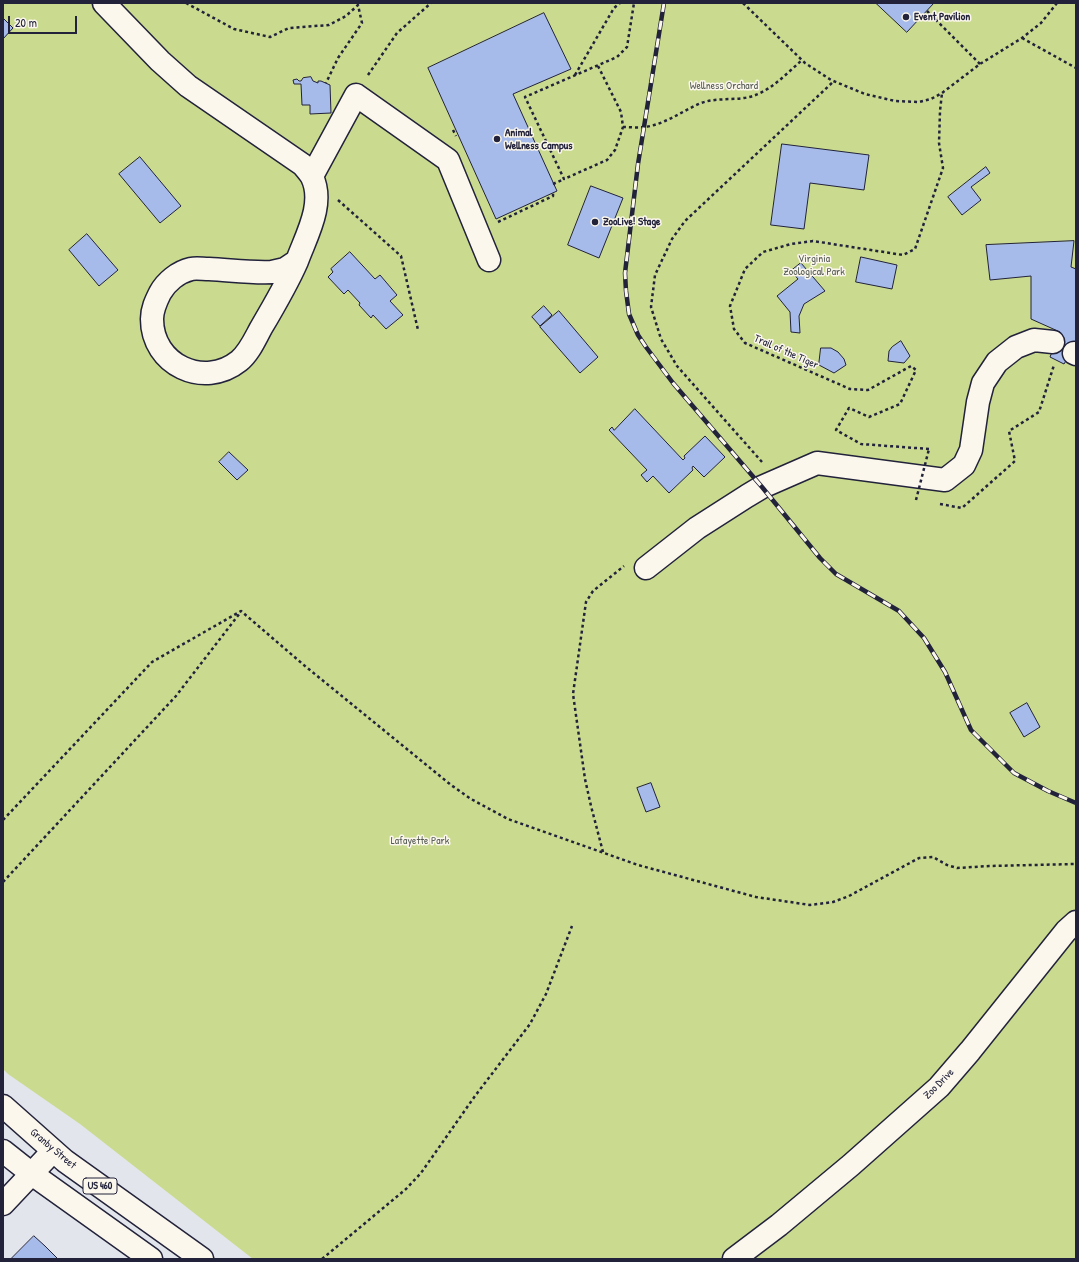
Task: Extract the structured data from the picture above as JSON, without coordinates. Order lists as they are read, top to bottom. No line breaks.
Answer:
{"streets":{"main road":["Zoo Drive","Granby Street","US 460"],"path":["Trail of the Tiger"]},"parks":["Wellness Orchard","Virginia Zoological Park","Lafayette Park"],"places":["Event Pavilion","Animal Wellness Campus","ZooLive! Stage"],"scale_bar":"20 m"}
